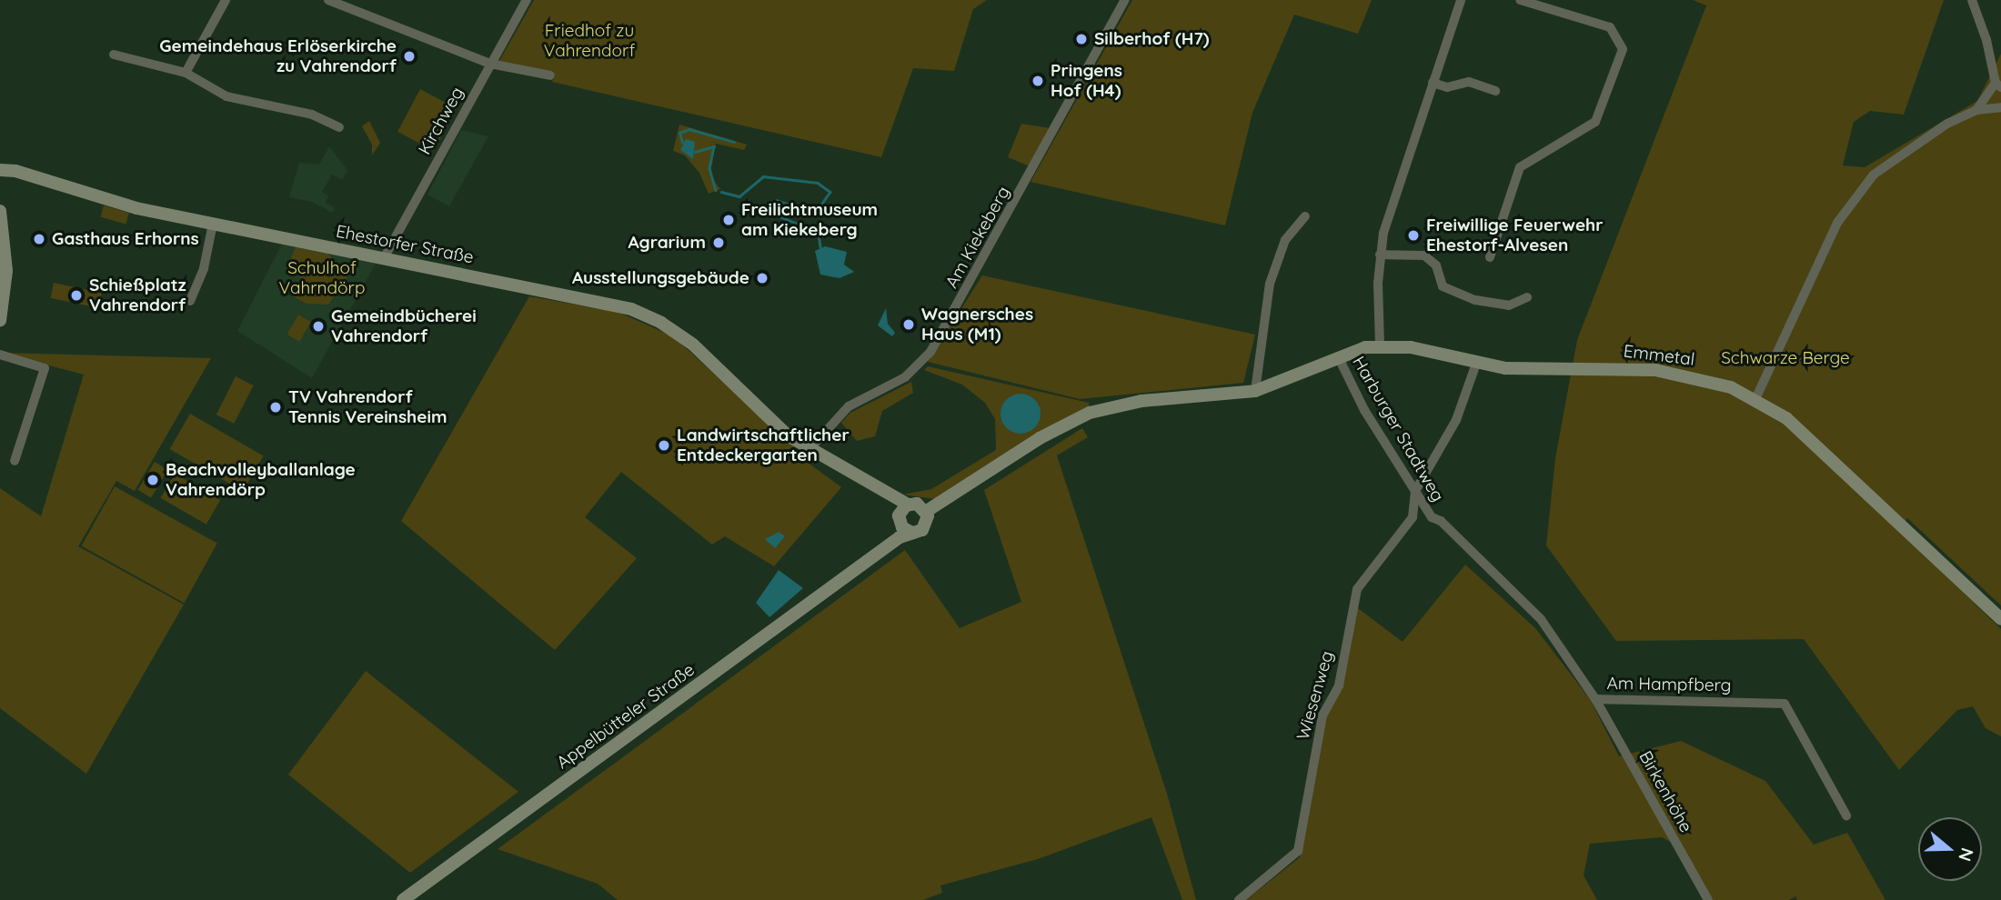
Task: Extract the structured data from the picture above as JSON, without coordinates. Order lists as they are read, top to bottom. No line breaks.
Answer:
{"streets":{"main road":["Ehestorfer Straße","Emmetal","Appelbütteler Straße"],"street":["Kirchweg","Am Kiekeberg","Harburger Stadtweg","Am Hampfberg","Wiesenweg","Birkenhöhe"]},"crossings":[["Kirchweg","Ehestorfer Straße"],["Am Kiekeberg","Ehestorfer Straße"],["Ehestorfer Straße","Appelbütteler Straße"],["Emmetal","Wiesenweg"],["Harburger Stadtweg","Am Hampfberg"],["Harburger Stadtweg","Wiesenweg"],["Am Hampfberg","Birkenhöhe"]],"parks":["Friedhof zu Vahrendorf","Schulhof Vahrndörp","Schwarze Berge"],"places":["Silberhof (H7)","Gemeindehaus Erlöserkirche zu Vahrendorf","Pringens Hof (H4)","Freilichtmuseum am Kiekeberg","Freiwillige Feuerwehr Ehestorf-Alvesen","Gasthaus Erhorns","Agrarium","Ausstellungsgebäude","Schießplatz Vahrendorf","Wagnersches Haus (M1)","Gemeindbücherei Vahrendorf","TV Vahrendorf Tennis Vereinsheim","Landwirtschaftlicher Entdeckergarten","Beachvolleyballanlage Vahrendörp"],"north":"right"}
